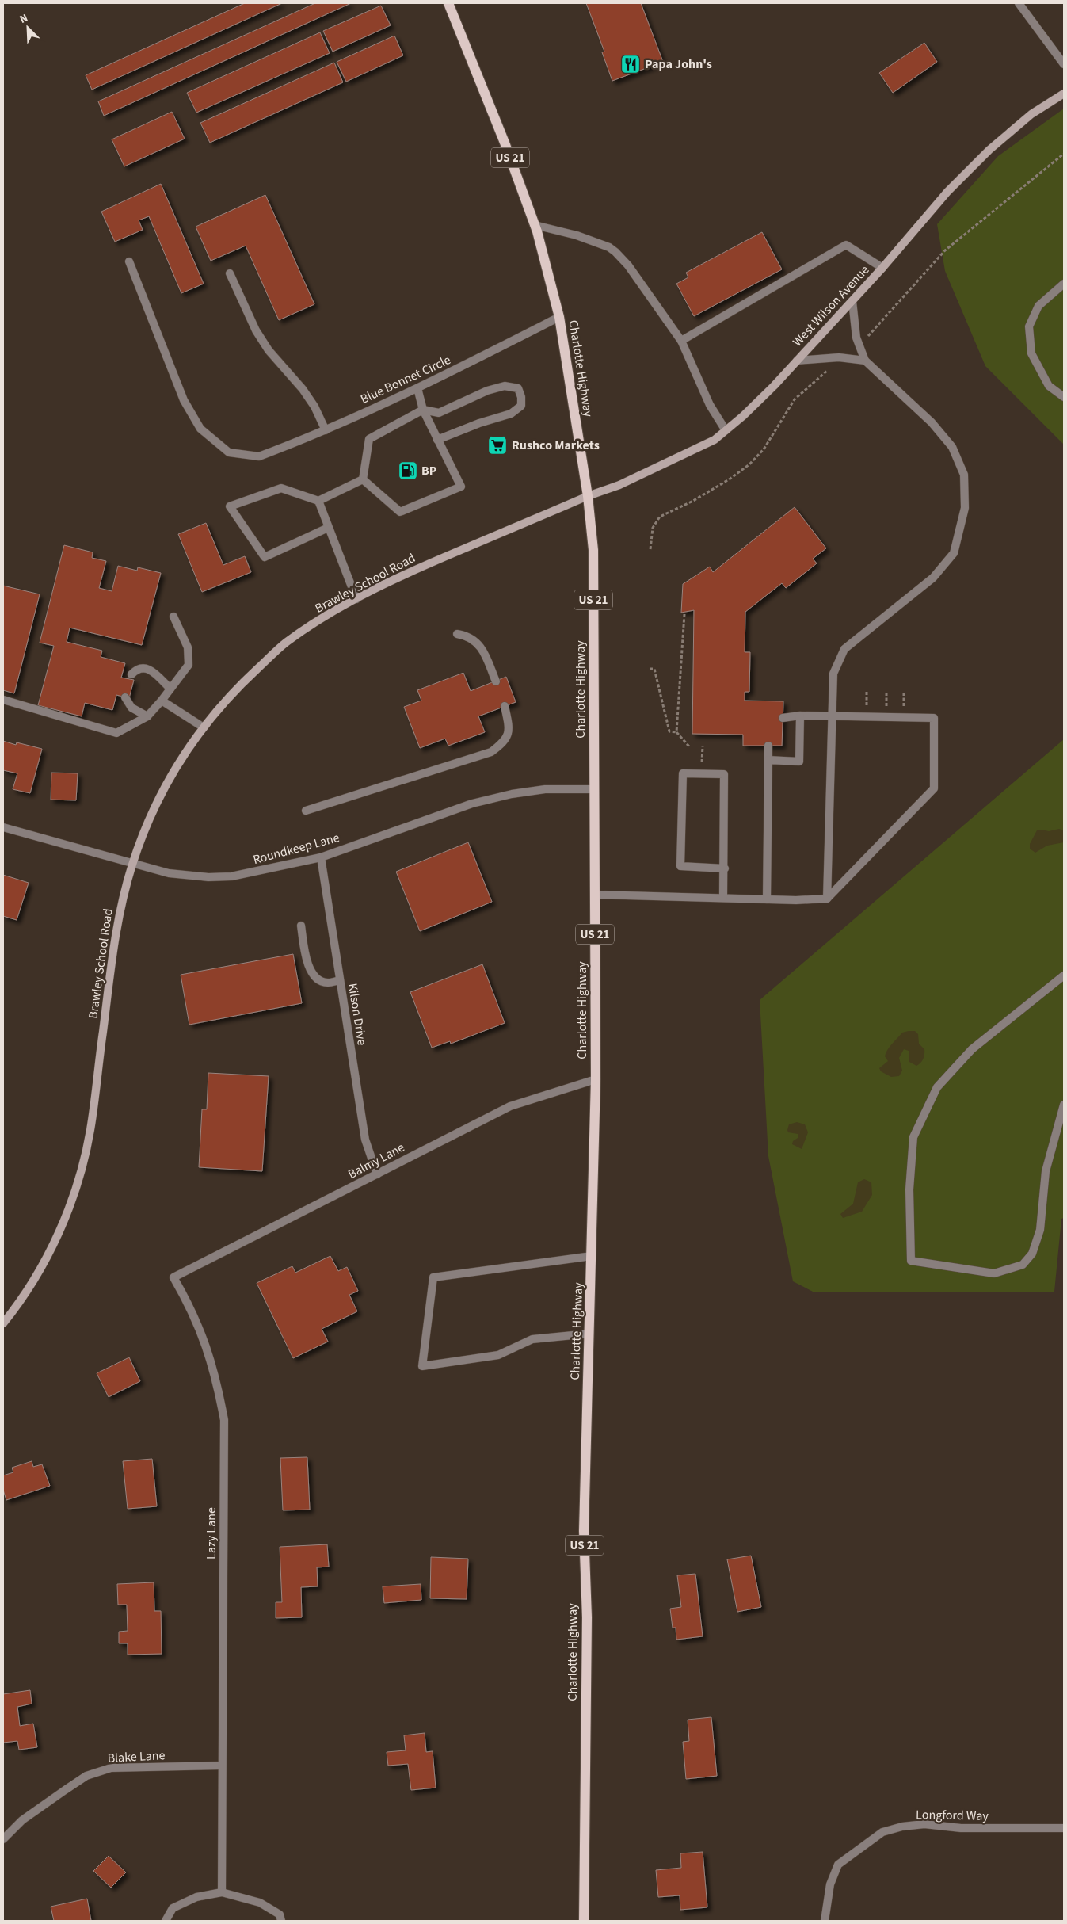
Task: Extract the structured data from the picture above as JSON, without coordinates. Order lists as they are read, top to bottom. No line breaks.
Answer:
{"streets":{"main road":["US 21","West Wilson Avenue","Charlotte Highway","Brawley School Road"],"street":["Blue Bonnet Circle","Roundkeep Lane","Kilson Drive","Balmy Lane","Lazy Lane","Blake Lane","Longford Way"]},"crossings":[["West Wilson Avenue","Charlotte Highway"],["West Wilson Avenue","Brawley School Road"],["Charlotte Highway","Blue Bonnet Circle"],["Charlotte Highway","Brawley School Road"],["Charlotte Highway","Roundkeep Lane"],["Charlotte Highway","Balmy Lane"],["Brawley School Road","Roundkeep Lane"],["Roundkeep Lane","Kilson Drive"],["Kilson Drive","Balmy Lane"],["Balmy Lane","Lazy Lane"],["Lazy Lane","Blake Lane"]],"places":{"restaurant":["Papa John's"],"supermarket":["Rushco Markets"],"fuel station":["BP"]},"north":"top left"}
